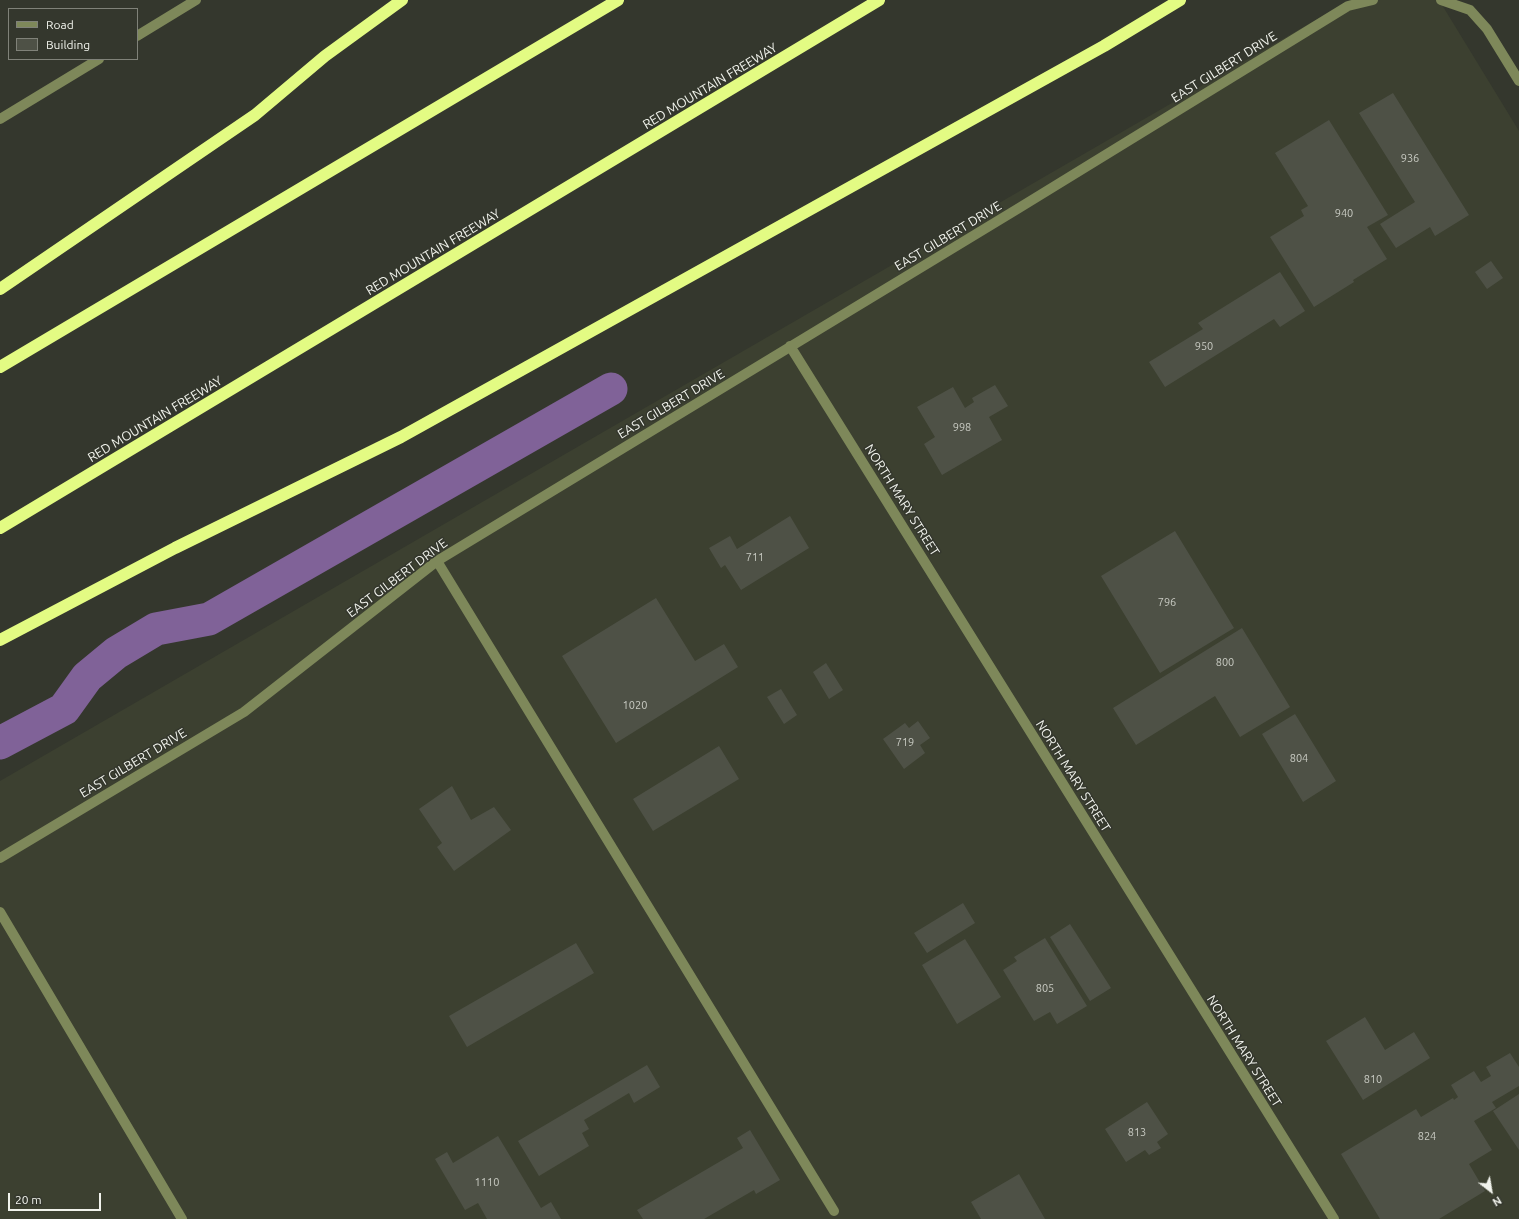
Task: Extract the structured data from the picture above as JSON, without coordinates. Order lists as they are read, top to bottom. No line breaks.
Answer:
{"streets":{"highway":["RED MOUNTAIN FREEWAY"],"street":["EAST GILBERT DRIVE","NORTH MARY STREET"]},"crossings":[["EAST GILBERT DRIVE","NORTH MARY STREET"]],"house_numbers":["936","940","950","998","711","796","800","1020","719","804","805","810","813","824","1110"],"legend":["Road","Building"],"scale_bar":"20 m","north":"bottom right"}
